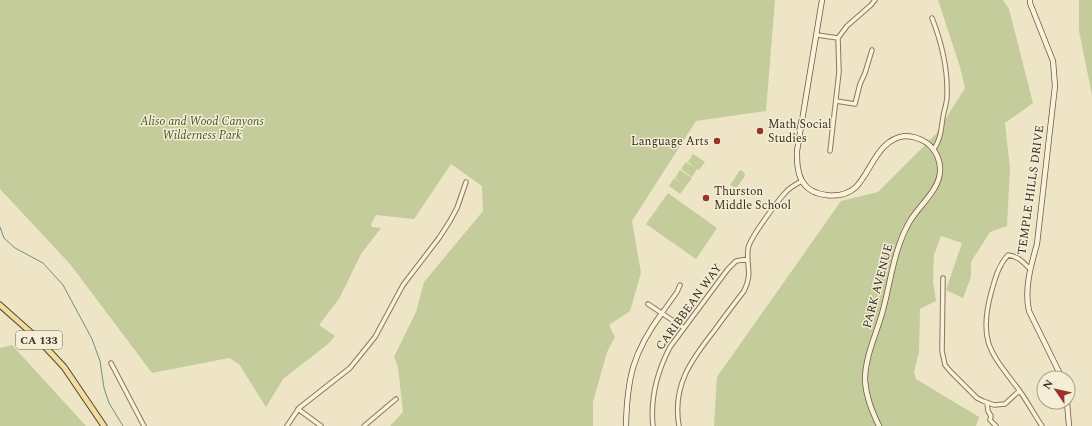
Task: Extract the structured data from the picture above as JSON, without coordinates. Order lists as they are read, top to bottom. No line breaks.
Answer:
{"streets":{"main road":["TEMPLE HILLS DRIVE","PARK AVENUE","CA 133"],"street":["CARIBBEAN WAY"]},"parks":["Aliso and Wood Canyons Wilderness Park"],"places":["Math/Social Studies","Language Arts","Thurston Middle School"],"north":"top left"}
